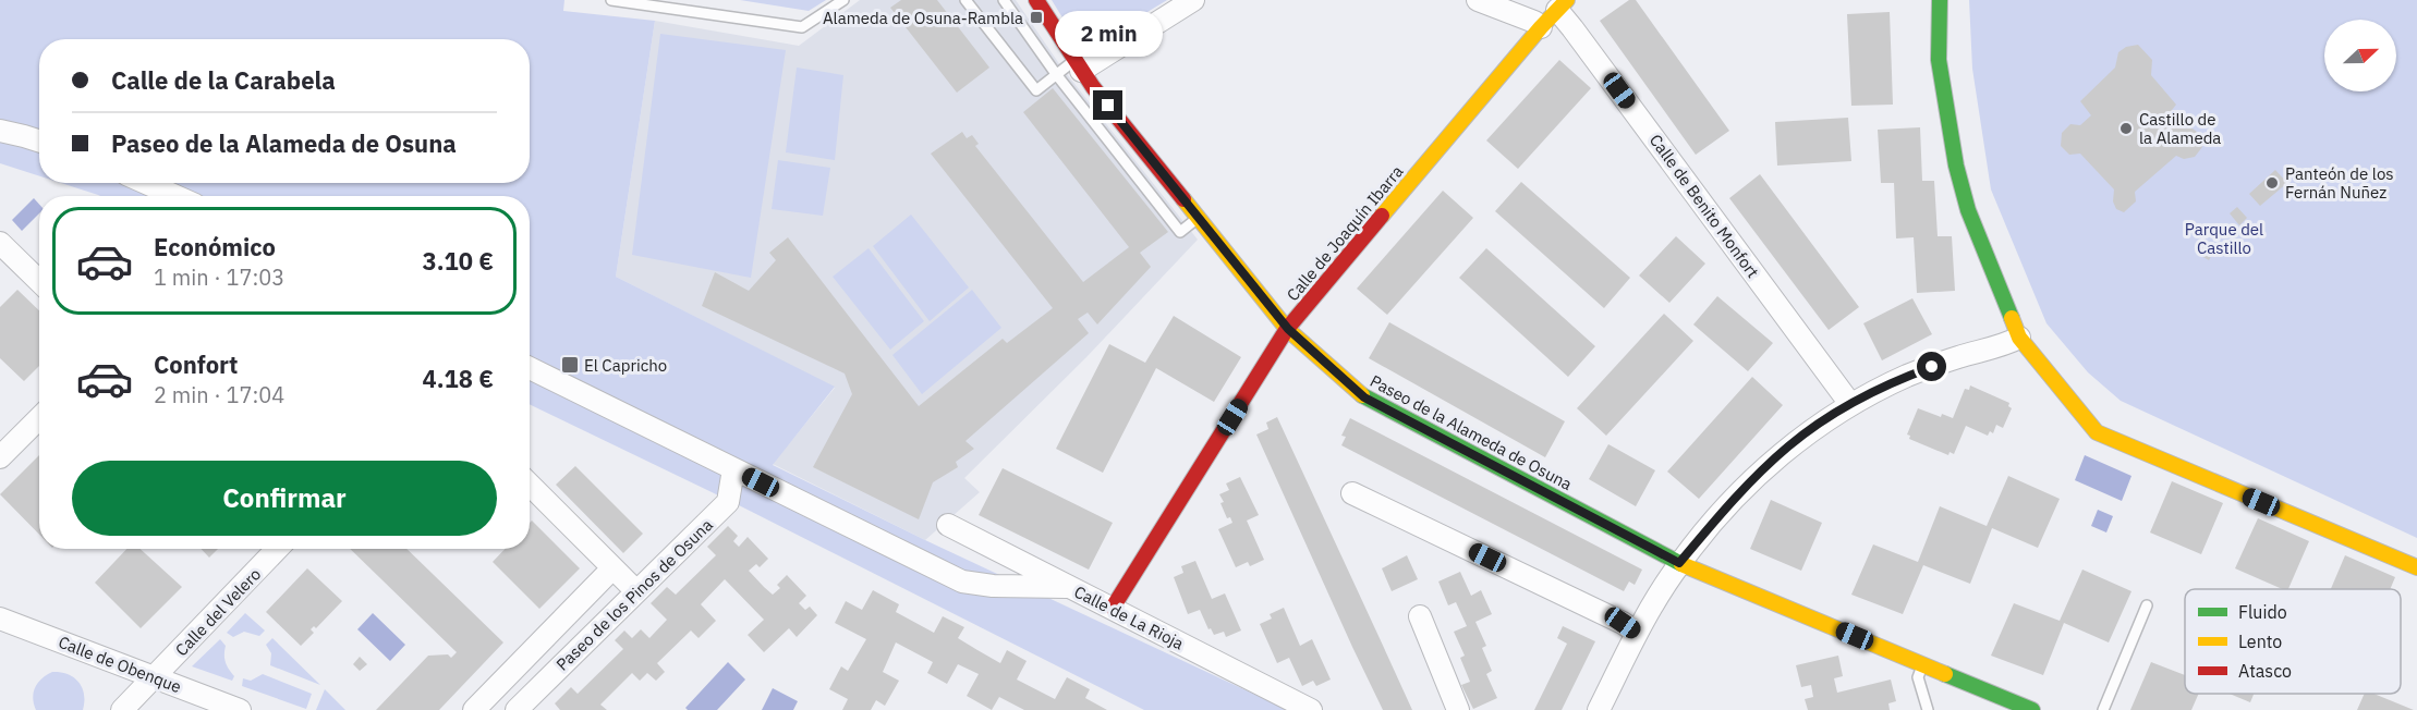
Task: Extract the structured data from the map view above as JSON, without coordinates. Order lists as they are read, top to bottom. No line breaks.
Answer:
{"streets":{"street":["Calle de Benito Monfort","Calle de Joaquín Ibarra","Paseo de la Alameda de Osuna","Paseo de los Pinos de Osuna","Calle del Velero","Calle de La Rioja","Calle de Obenque"]},"crossings":[["Calle de Benito Monfort","Calle de Joaquín Ibarra"],["Calle de Joaquín Ibarra","Paseo de la Alameda de Osuna"],["Calle de Joaquín Ibarra","Calle de La Rioja"],["Calle del Velero","Calle de Obenque"]],"parks":["Parque del Castillo"],"places":{"transit":["Alameda de Osuna-Rambla","El Capricho"],"other":["Castillo de la Alameda","Panteón de los Fernán Nuñez"]},"legend":["Fluido","Lento","Atasco"],"north":"right","page":{"bubble":"2 min","banner":["Calle de la Carabela","Paseo de la Alameda de Osuna"],"list":[{"name":"Económico","note":"1 min · 17:03","value":"3.10 €"},{"name":"Confort","note":"2 min · 17:04","value":"4.18 €"}],"buttons":"Confirmar"}}
